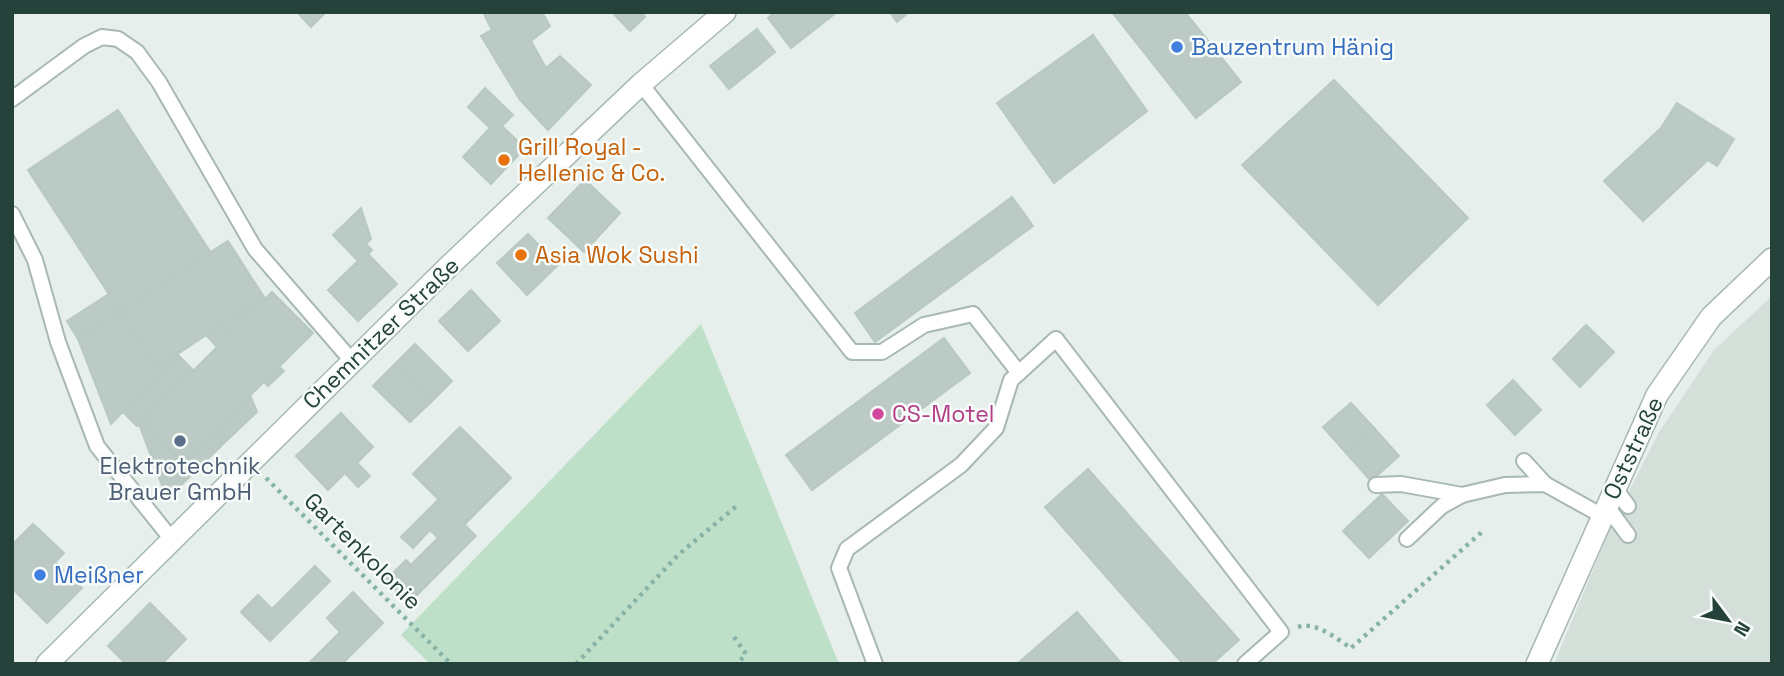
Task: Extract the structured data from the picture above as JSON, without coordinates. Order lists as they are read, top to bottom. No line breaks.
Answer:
{"streets":{"street":["Chemnitzer Straße","Oststraße"],"path":["Gartenkolonie"]},"crossings":[["Chemnitzer Straße","Gartenkolonie"]],"places":["Bauzentrum Hänig","Grill Royal - Hellenic & Co.","Asia Wok Sushi","CS-Motel","Elektrotechnik Brauer GmbH","Meißner"],"north":"bottom right"}
